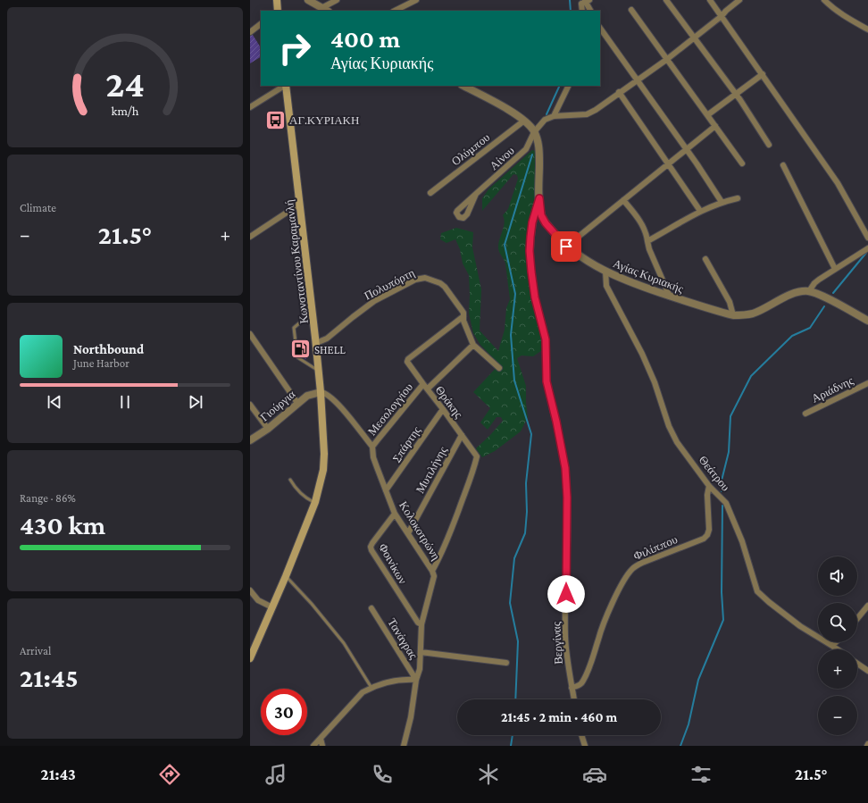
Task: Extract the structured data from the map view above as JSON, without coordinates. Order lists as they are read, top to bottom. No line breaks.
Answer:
{"streets":{"main road":["Κωνσταντίνου Καραμανλή"],"street":["Ολύμπου","Αίνου","Αγίας Κυριακής","Πολυπόρτη","Αριάδνης","Θράκης","Γιούργια","Μεσολογγίου","Σπάρτης","Μυτιλήνης","Θεάτρου","Κολοκοτρώνη","Φιλίππου","Φοινίκων","Τανάγρας","Βεργίνας"]},"crossings":[["Ολύμπου","Αγίας Κυριακής"],["Αίνου","Αγίας Κυριακής"],["Κωνσταντίνου Καραμανλή","Πολυπόρτη"],["Κωνσταντίνου Καραμανλή","Γιούργια"],["Αγίας Κυριακής","Θεάτρου"],["Αγίας Κυριακής","Βεργίνας"],["Πολυπόρτη","Θράκης"],["Θράκης","Μεσολογγίου"],["Θράκης","Σπάρτης"],["Θράκης","Μυτιλήνης"],["Θράκης","Κολοκοτρώνη"],["Μεσολογγίου","Κολοκοτρώνη"],["Σπάρτης","Κολοκοτρώνη"],["Μυτιλήνης","Κολοκοτρώνη"],["Θεάτρου","Φιλίππου"],["Κολοκοτρώνη","Φοινίκων"],["Κολοκοτρώνη","Τανάγρας"],["Φιλίππου","Βεργίνας"]],"places":{"bus stop":["ΑΓ.ΚΥΡΙΑΚΗ"],"fuel station":["SHELL"]},"page":{"turn":["400 m","Αγίας Κυριακής"],"tile":["Climate",["Range · 86%","430 km"],["Arrival","21:45"]],"heat":["−","21.5°","+"],"song":["Northbound","June Harbor"],"map_buttons":["+","−"],"limit":"30","trip":"21:45 · 2 min · 460 m","tabs":["21:43","21.5°"],"gauge":["24","km/h"]}}
